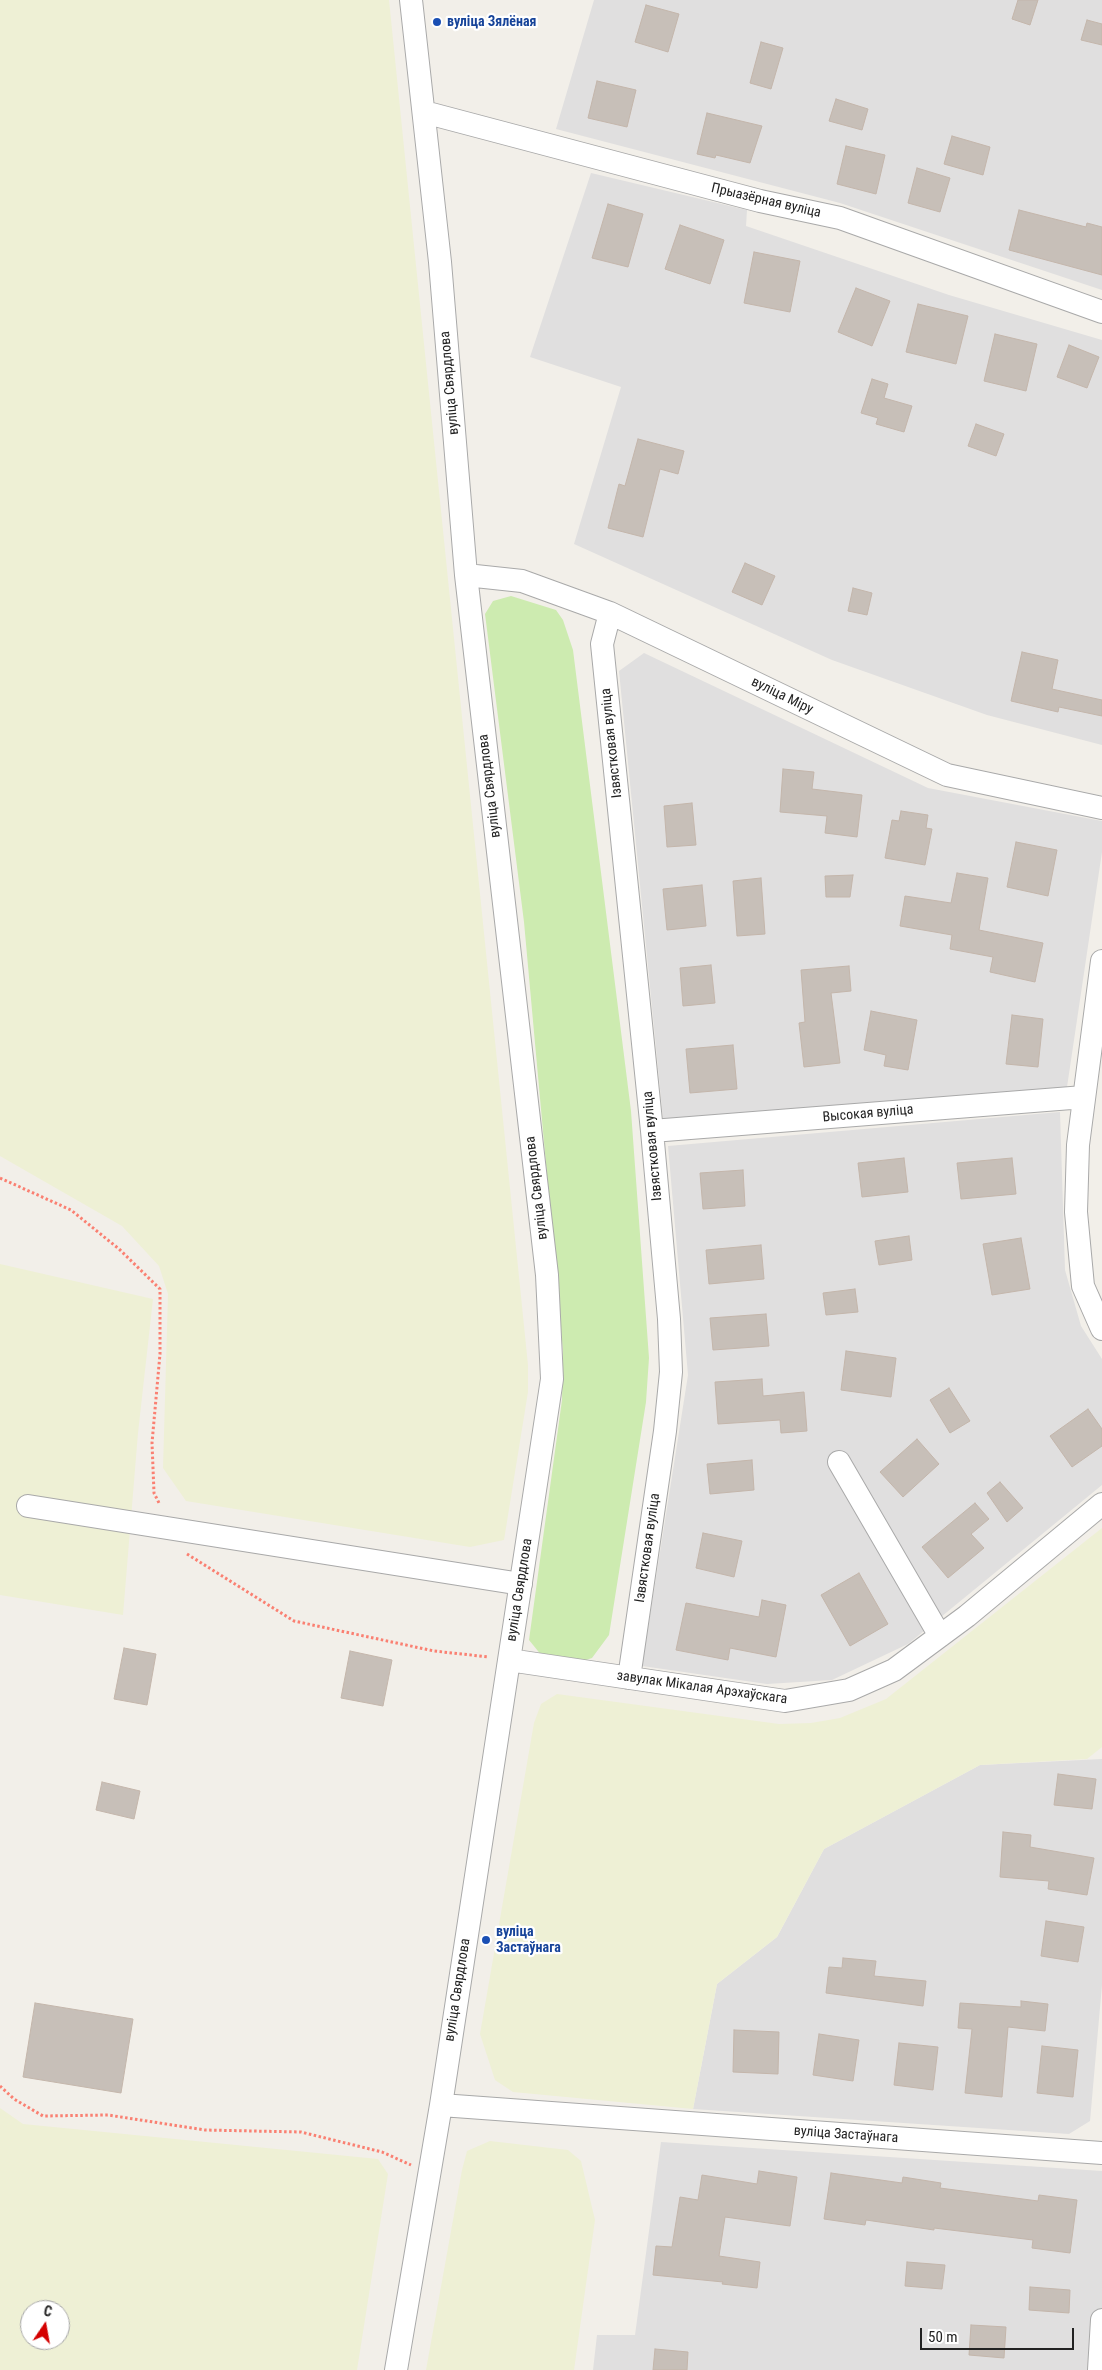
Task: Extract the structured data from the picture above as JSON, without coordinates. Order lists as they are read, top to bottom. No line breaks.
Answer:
{"streets":{"street":["Прыазёрная вуліца","вуліца Свярдлова","вуліца Міру","Ізвястковая вуліца","Высокая вуліца","завулак Мікалая Арэхаўскага","вуліца Застаўнага"]},"crossings":[["Прыазёрная вуліца","вуліца Свярдлова"],["вуліца Свярдлова","вуліца Міру"],["вуліца Свярдлова","завулак Мікалая Арэхаўскага"],["вуліца Свярдлова","вуліца Застаўнага"],["вуліца Міру","Ізвястковая вуліца"],["Ізвястковая вуліца","Высокая вуліца"],["Ізвястковая вуліца","завулак Мікалая Арэхаўскага"]],"places":["вуліца Зялёная","вуліца Застаўнага"],"scale_bar":"50 m","north":"top"}
